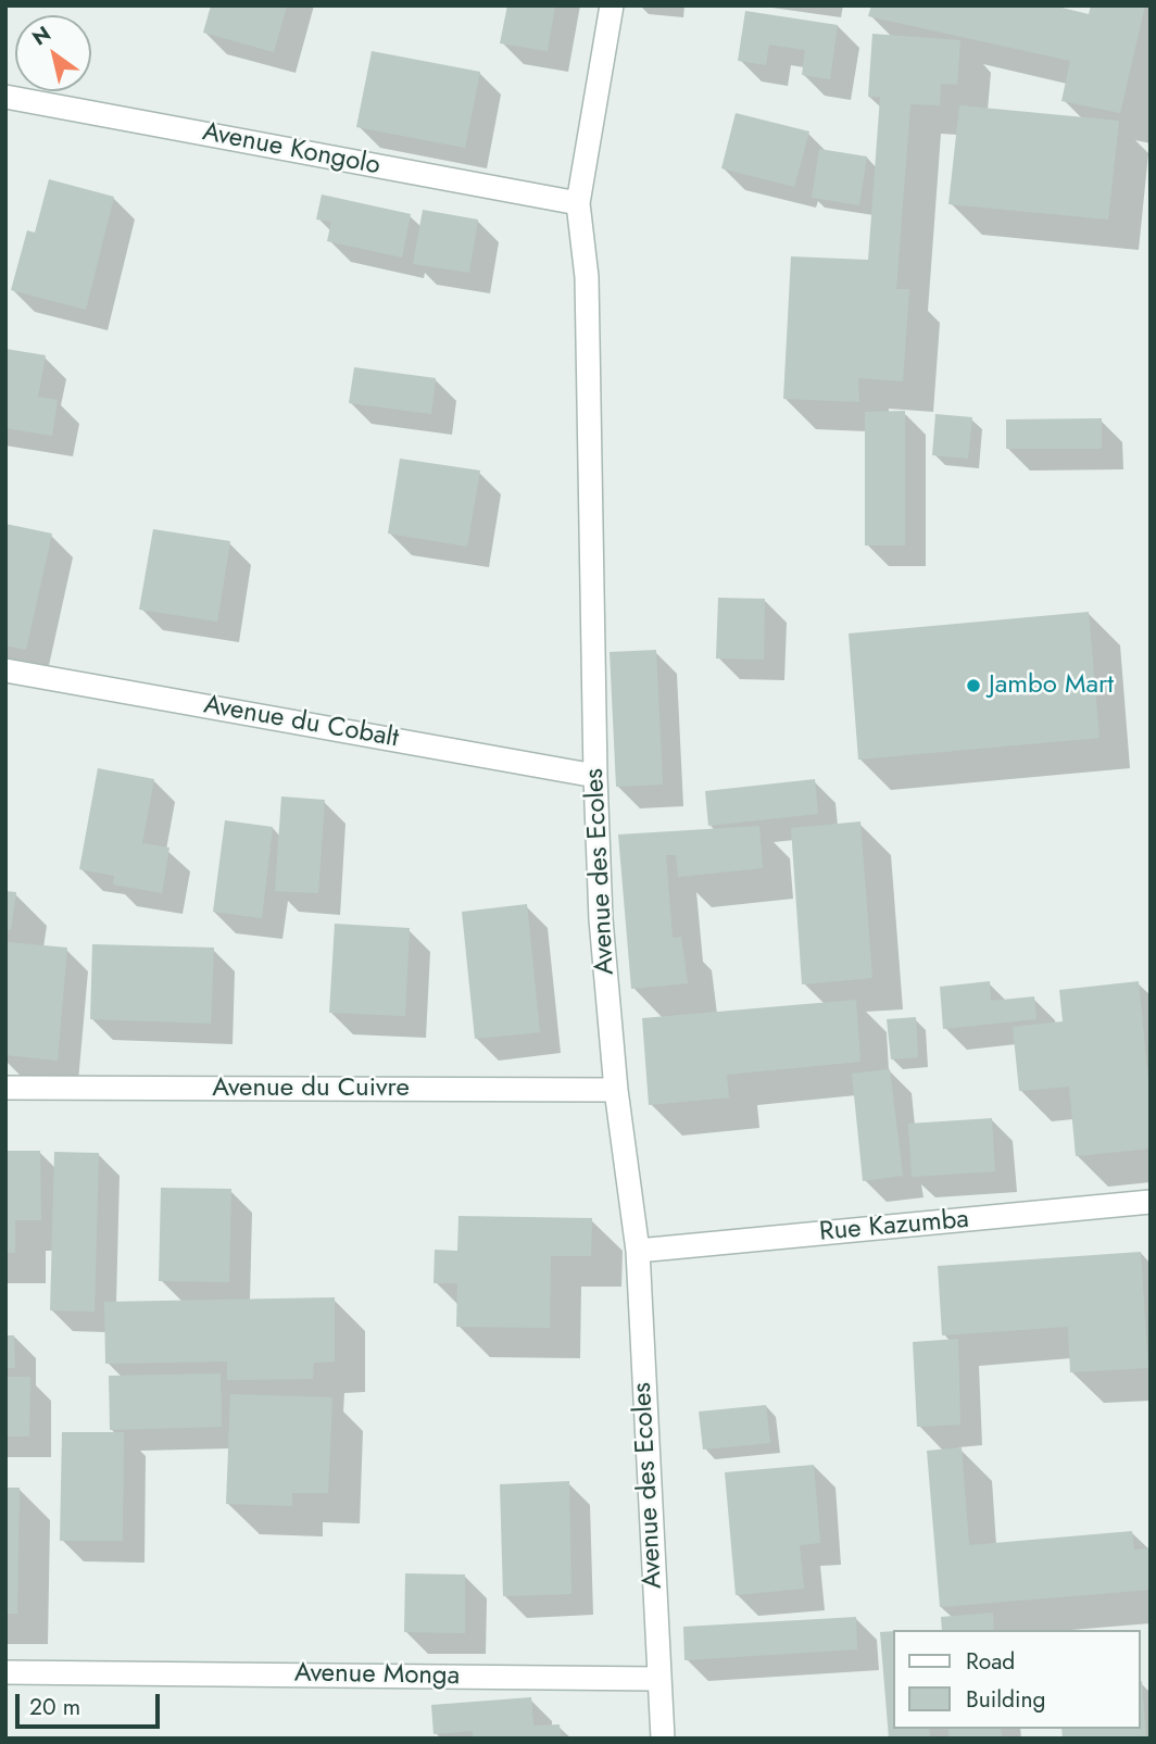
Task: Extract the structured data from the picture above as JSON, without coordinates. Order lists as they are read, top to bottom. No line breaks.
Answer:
{"streets":{"street":["Avenue Kongolo","Avenue du Cobalt","Avenue des Ecoles","Avenue du Cuivre","Rue Kazumba","Avenue Monga"]},"crossings":[["Avenue Kongolo","Avenue des Ecoles"],["Avenue du Cobalt","Avenue des Ecoles"],["Avenue des Ecoles","Avenue du Cuivre"],["Avenue des Ecoles","Rue Kazumba"],["Avenue des Ecoles","Avenue Monga"]],"places":["Jambo Mart"],"legend":["Road","Building"],"scale_bar":"20 m","north":"top left"}
